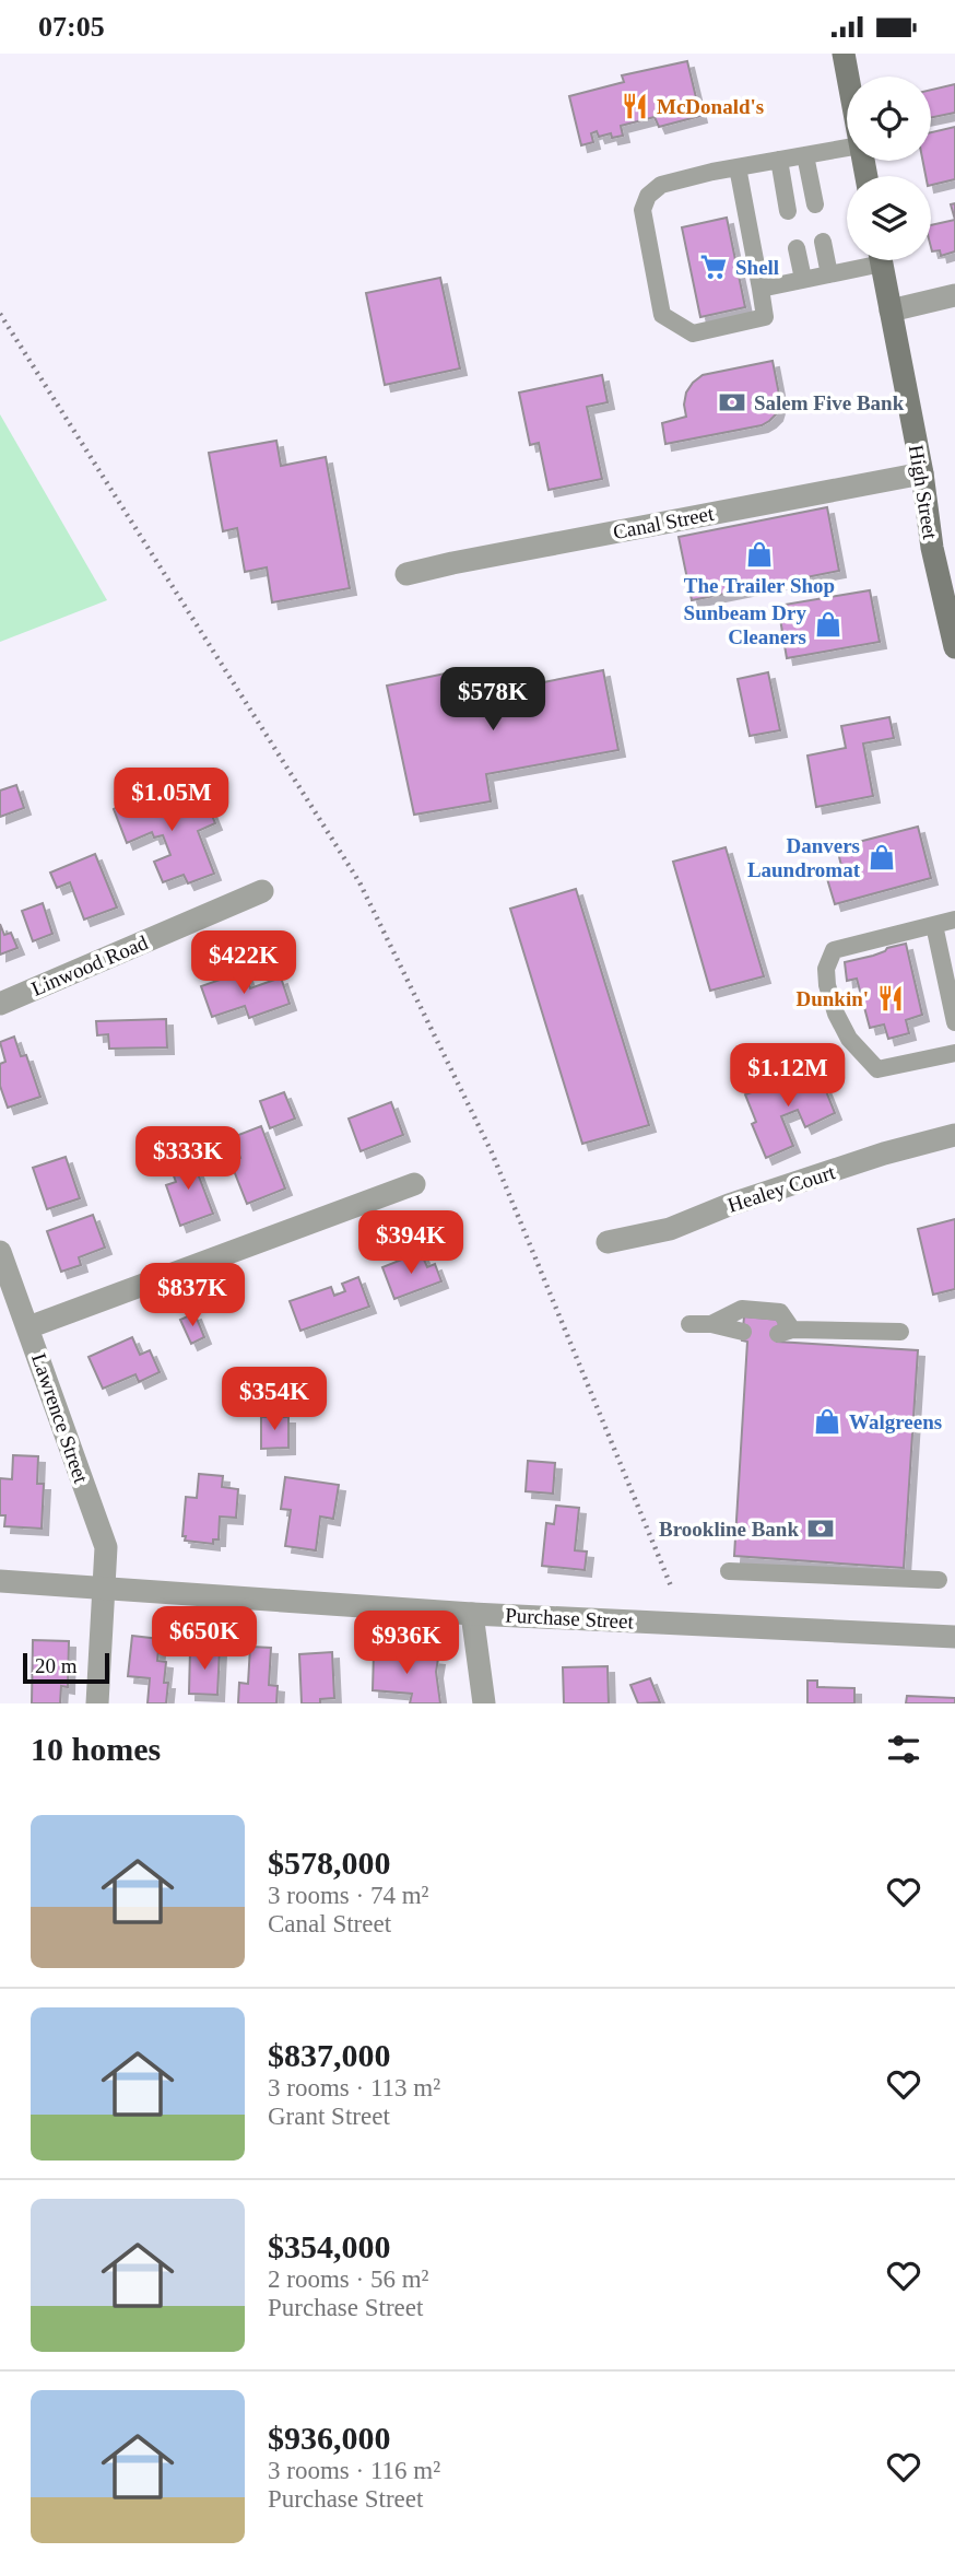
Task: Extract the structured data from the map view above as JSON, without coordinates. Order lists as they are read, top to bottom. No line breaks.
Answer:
{"streets":{"main road":["High Street"],"street":["Canal Street","Linwood Road","Healey Court","Lawrence Street","Purchase Street"]},"crossings":[["High Street","Canal Street"],["Lawrence Street","Purchase Street"]],"places":{"restaurant":["McDonald's","Dunkin'"],"supermarket":["Shell"],"bank":["Salem Five Bank","Brookline Bank"],"shop":["The Trailer Shop","Sunbeam Dry Cleaners","Danvers Laundromat","Walgreens"]},"scale_bar":"20 m","page":{"status":"07:05","price":["$578K","$1.05M","$422K","$1.12M","$333K","$394K","$837K","$354K","$650K","$936K"],"scale":"20 m","heading":"10 homes","list":[{"name":"$578,000","note":"3 rooms · 74 m² · Canal Street"},{"name":"$837,000","note":"3 rooms · 113 m² · Grant Street"},{"name":"$354,000","note":"2 rooms · 56 m² · Purchase Street"},{"name":"$936,000","note":"3 rooms · 116 m² · Purchase Street"}]}}
